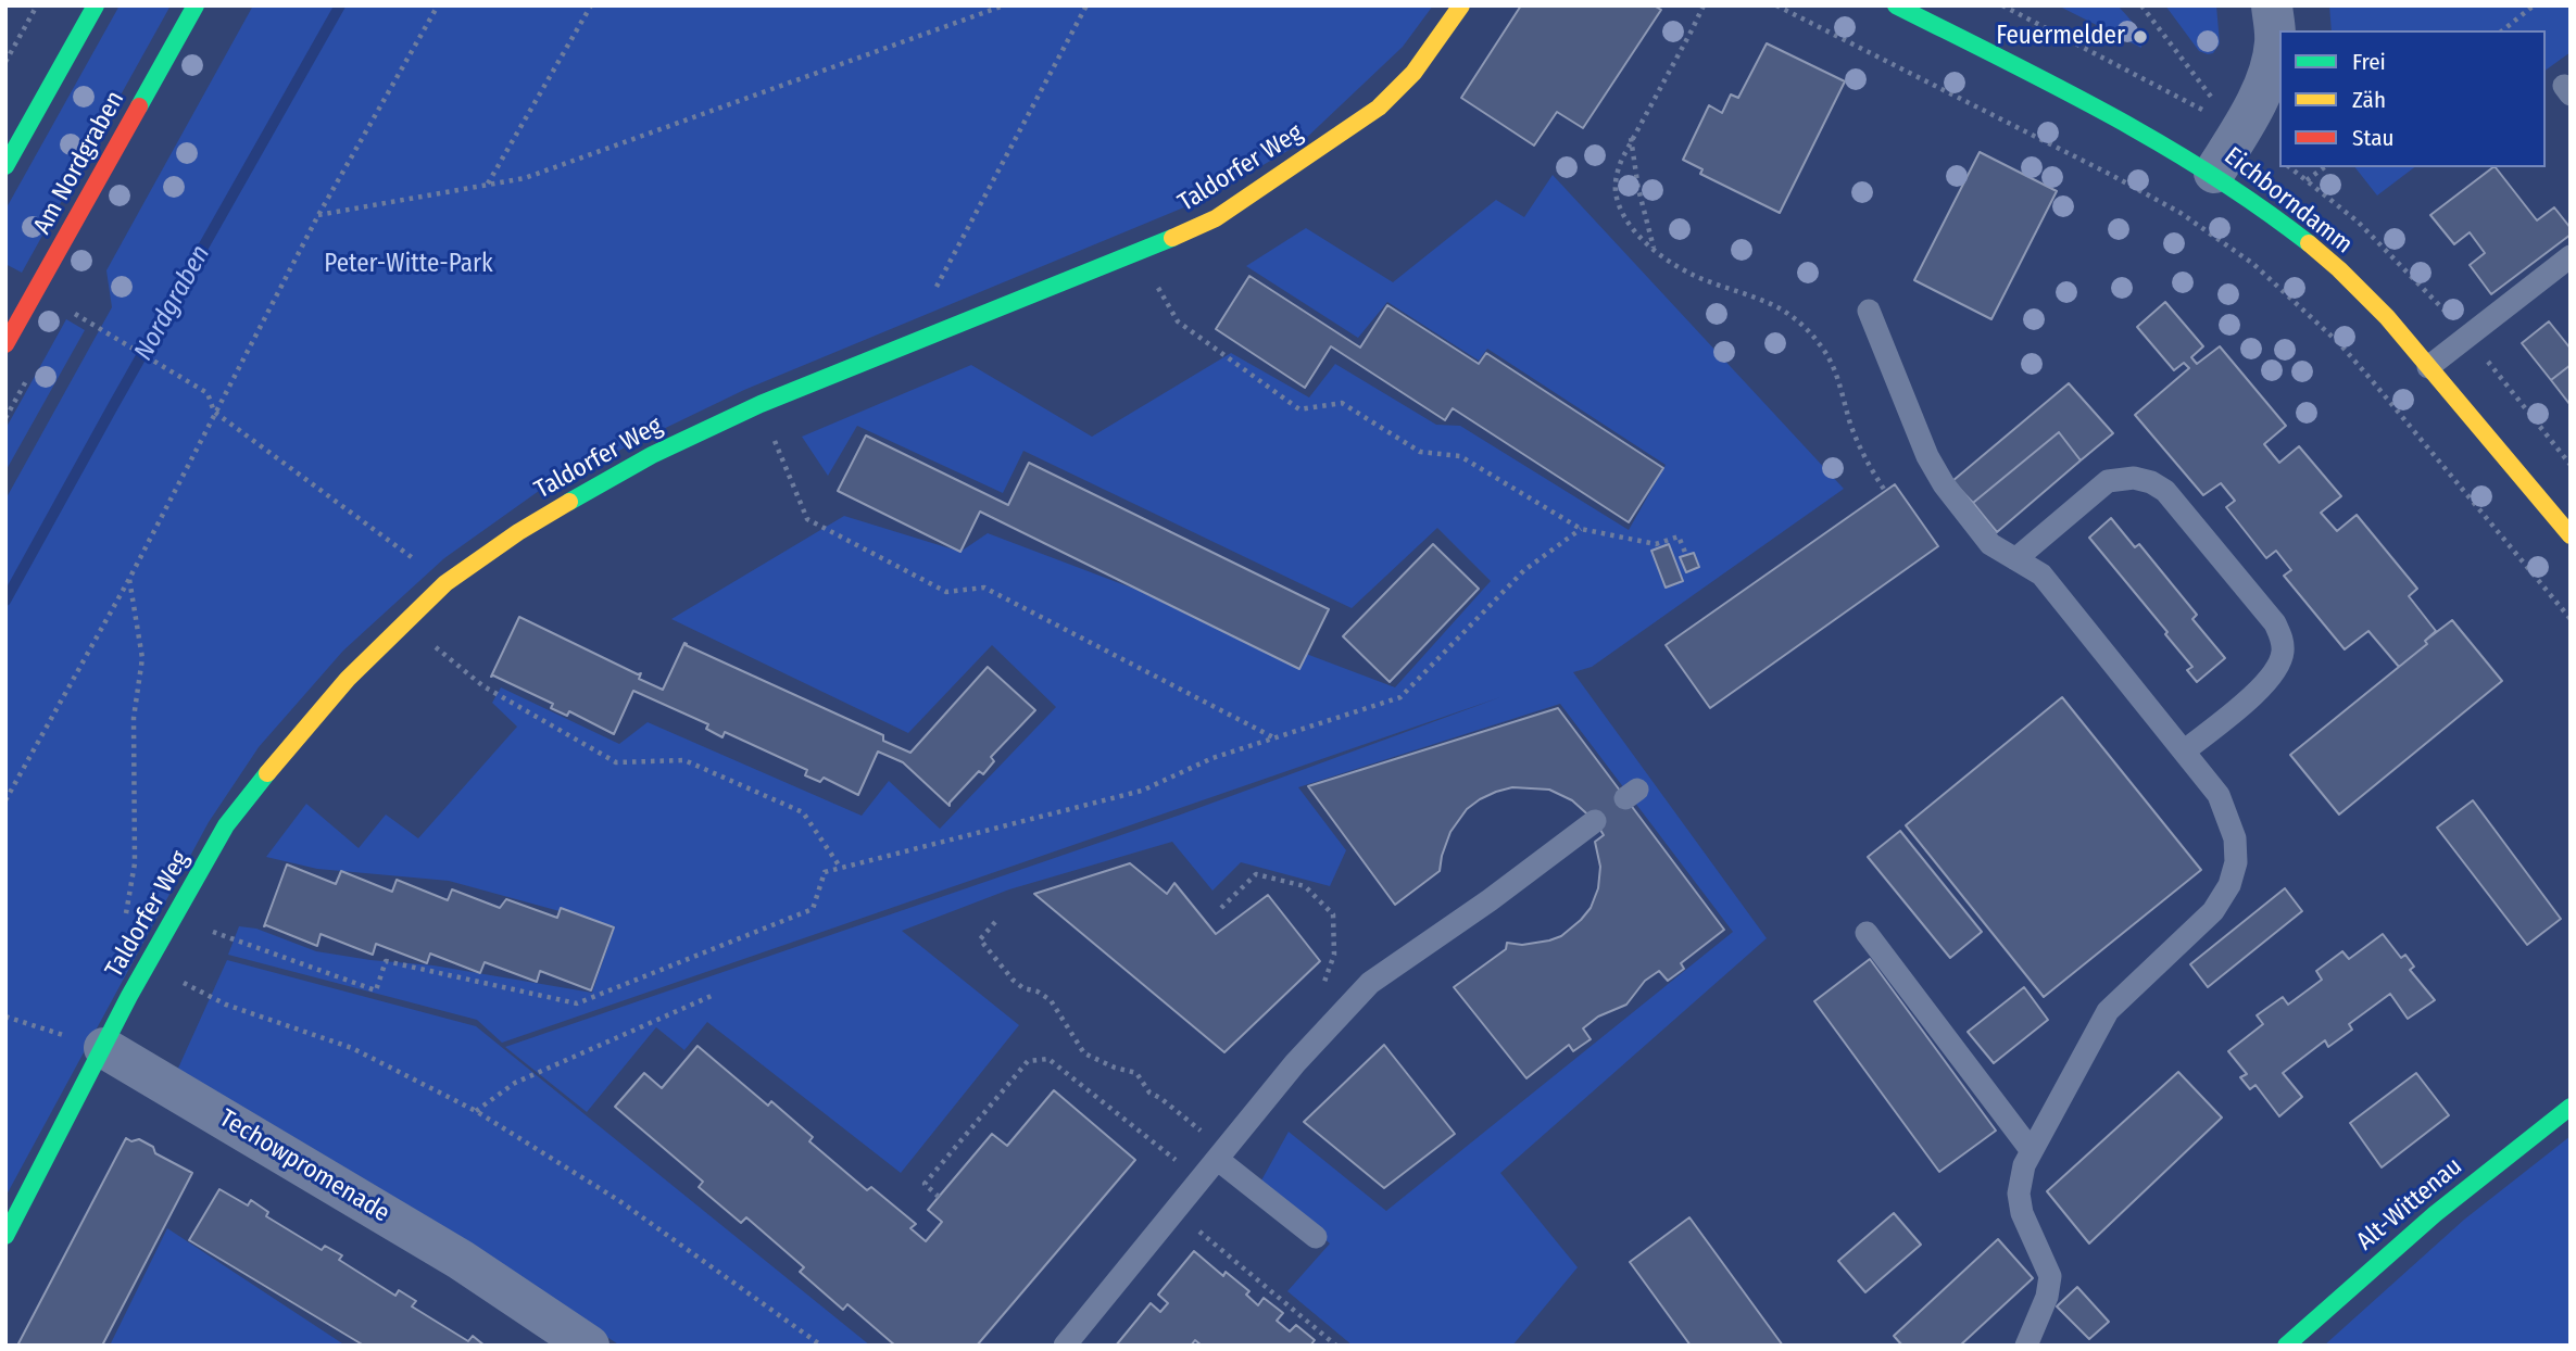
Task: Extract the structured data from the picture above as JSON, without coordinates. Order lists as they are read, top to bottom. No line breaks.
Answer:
{"streets":{"street":["Am Nordgraben","Taldorfer Weg","Eichborndamm","Techowpromenade","Alt-Wittenau"]},"crossings":[["Taldorfer Weg","Techowpromenade"]],"water":["Nordgraben"],"parks":["Peter-Witte-Park"],"places":["Feuermelder"],"legend":["Frei","Zäh","Stau"]}
